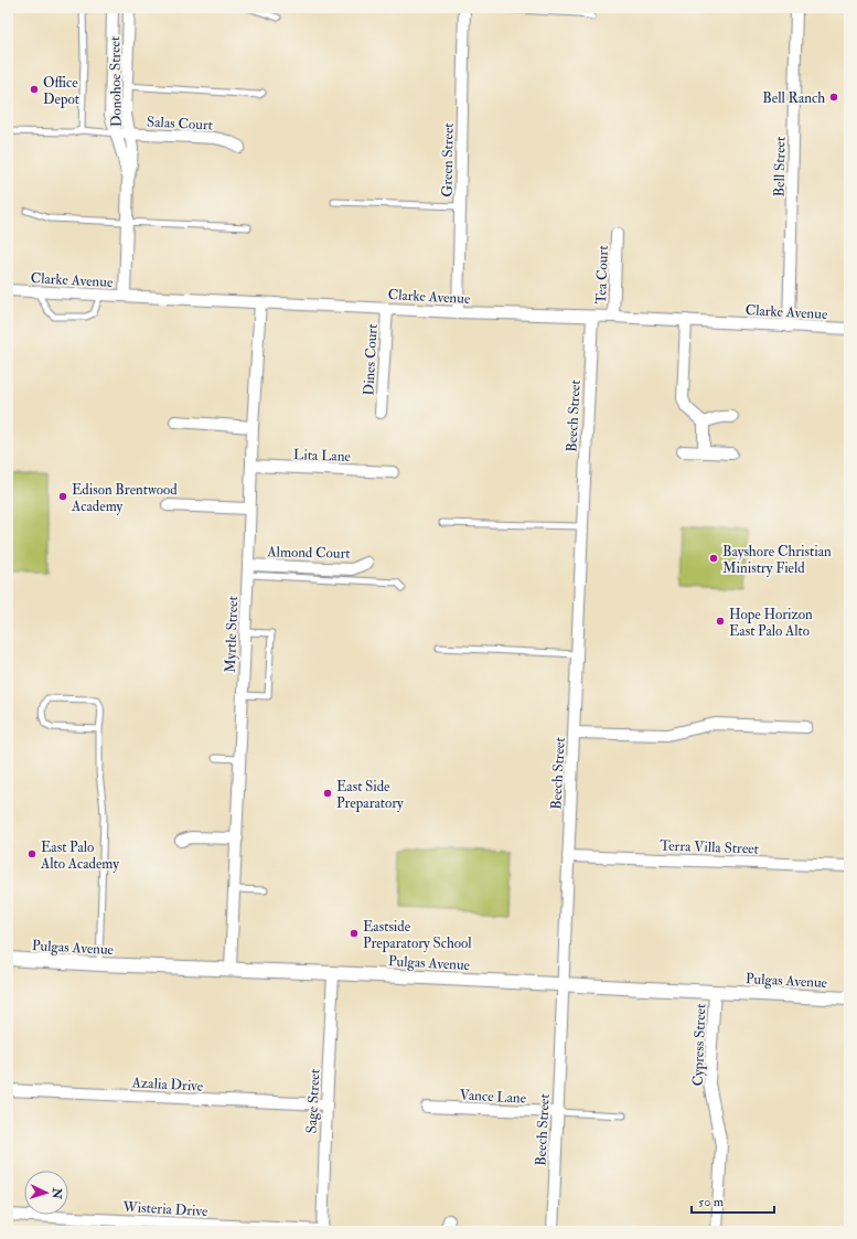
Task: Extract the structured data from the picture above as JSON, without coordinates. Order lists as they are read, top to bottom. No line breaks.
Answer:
{"streets":{"street":["Donohoe Street","Salas Court","Green Street","Bell Street","Tea Court","Clarke Avenue","Dines Court","Beech Street","Lita Lane","Almond Court","Myrtle Street","Terra Villa Street","Pulgas Avenue","Cypress Street","Azalia Drive","Vance Lane","Sage Street","Wisteria Drive"]},"crossings":[["Donohoe Street","Salas Court"],["Donohoe Street","Clarke Avenue"],["Green Street","Clarke Avenue"],["Bell Street","Clarke Avenue"],["Tea Court","Clarke Avenue"],["Clarke Avenue","Dines Court"],["Clarke Avenue","Beech Street"],["Clarke Avenue","Myrtle Street"],["Beech Street","Terra Villa Street"],["Beech Street","Pulgas Avenue"],["Beech Street","Vance Lane"],["Lita Lane","Myrtle Street"],["Almond Court","Myrtle Street"],["Myrtle Street","Pulgas Avenue"],["Pulgas Avenue","Cypress Street"],["Pulgas Avenue","Sage Street"],["Azalia Drive","Sage Street"],["Sage Street","Wisteria Drive"]],"places":["Office Depot","Bell Ranch","Edison Brentwood Academy","Bayshore Christian Ministry Field","Hope Horizon East Palo Alto","East Side Preparatory","East Palo Alto Academy","Eastside Preparatory School"],"scale_bar":"50 m","north":"right"}
